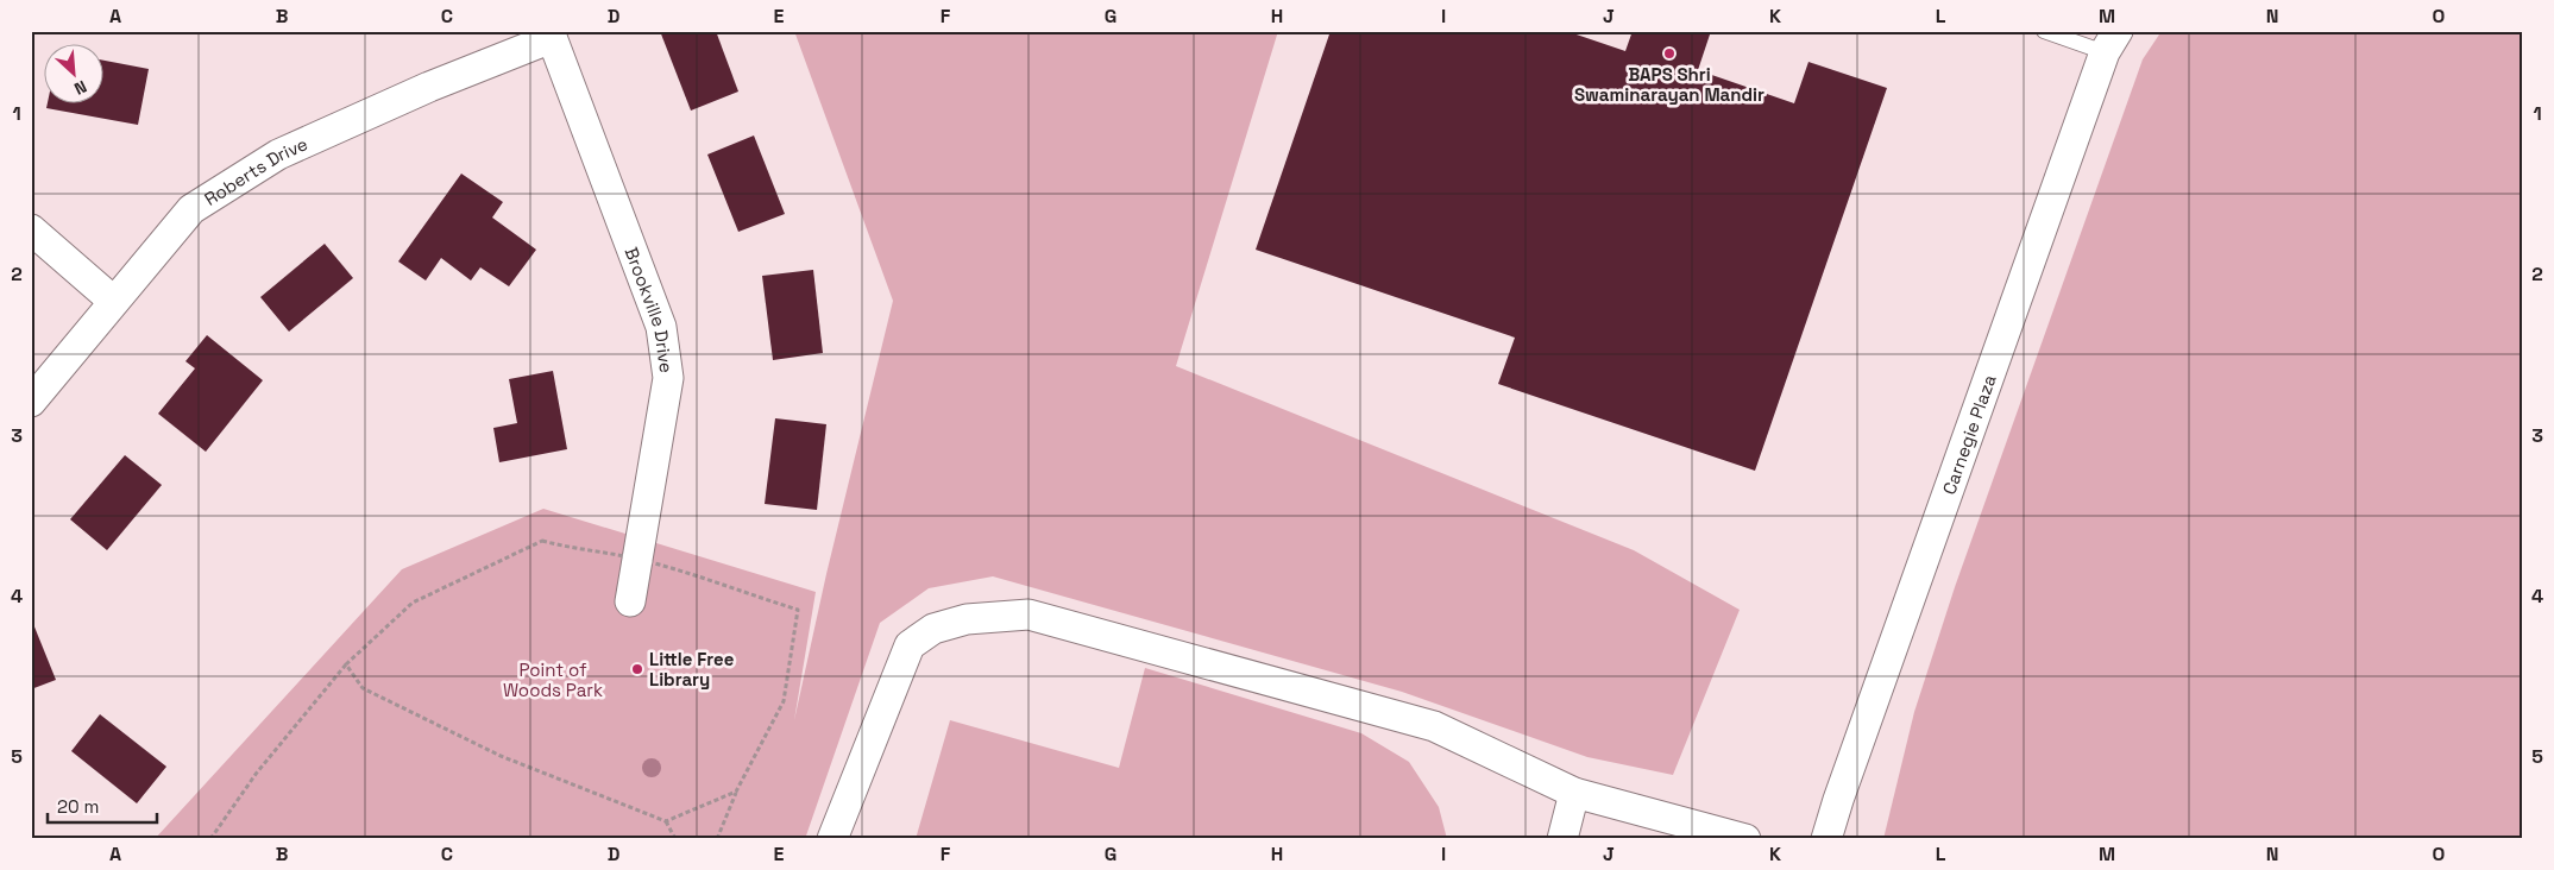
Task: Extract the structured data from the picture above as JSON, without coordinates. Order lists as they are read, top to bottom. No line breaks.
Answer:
{"streets":{"street":["Roberts Drive","Brookville Drive","Carnegie Plaza"]},"crossings":[["Roberts Drive","Brookville Drive"]],"parks":["Point of Woods Park"],"places":["BAPS Shri Swaminarayan Mandir","Little Free Library"],"scale_bar":"20 m","north":"bottom right","grid":{"columns":["A","B","C","D","E","F","G","H","I","J","K","L","M","N","O"],"rows":["1","2","3","4","5"]}}
